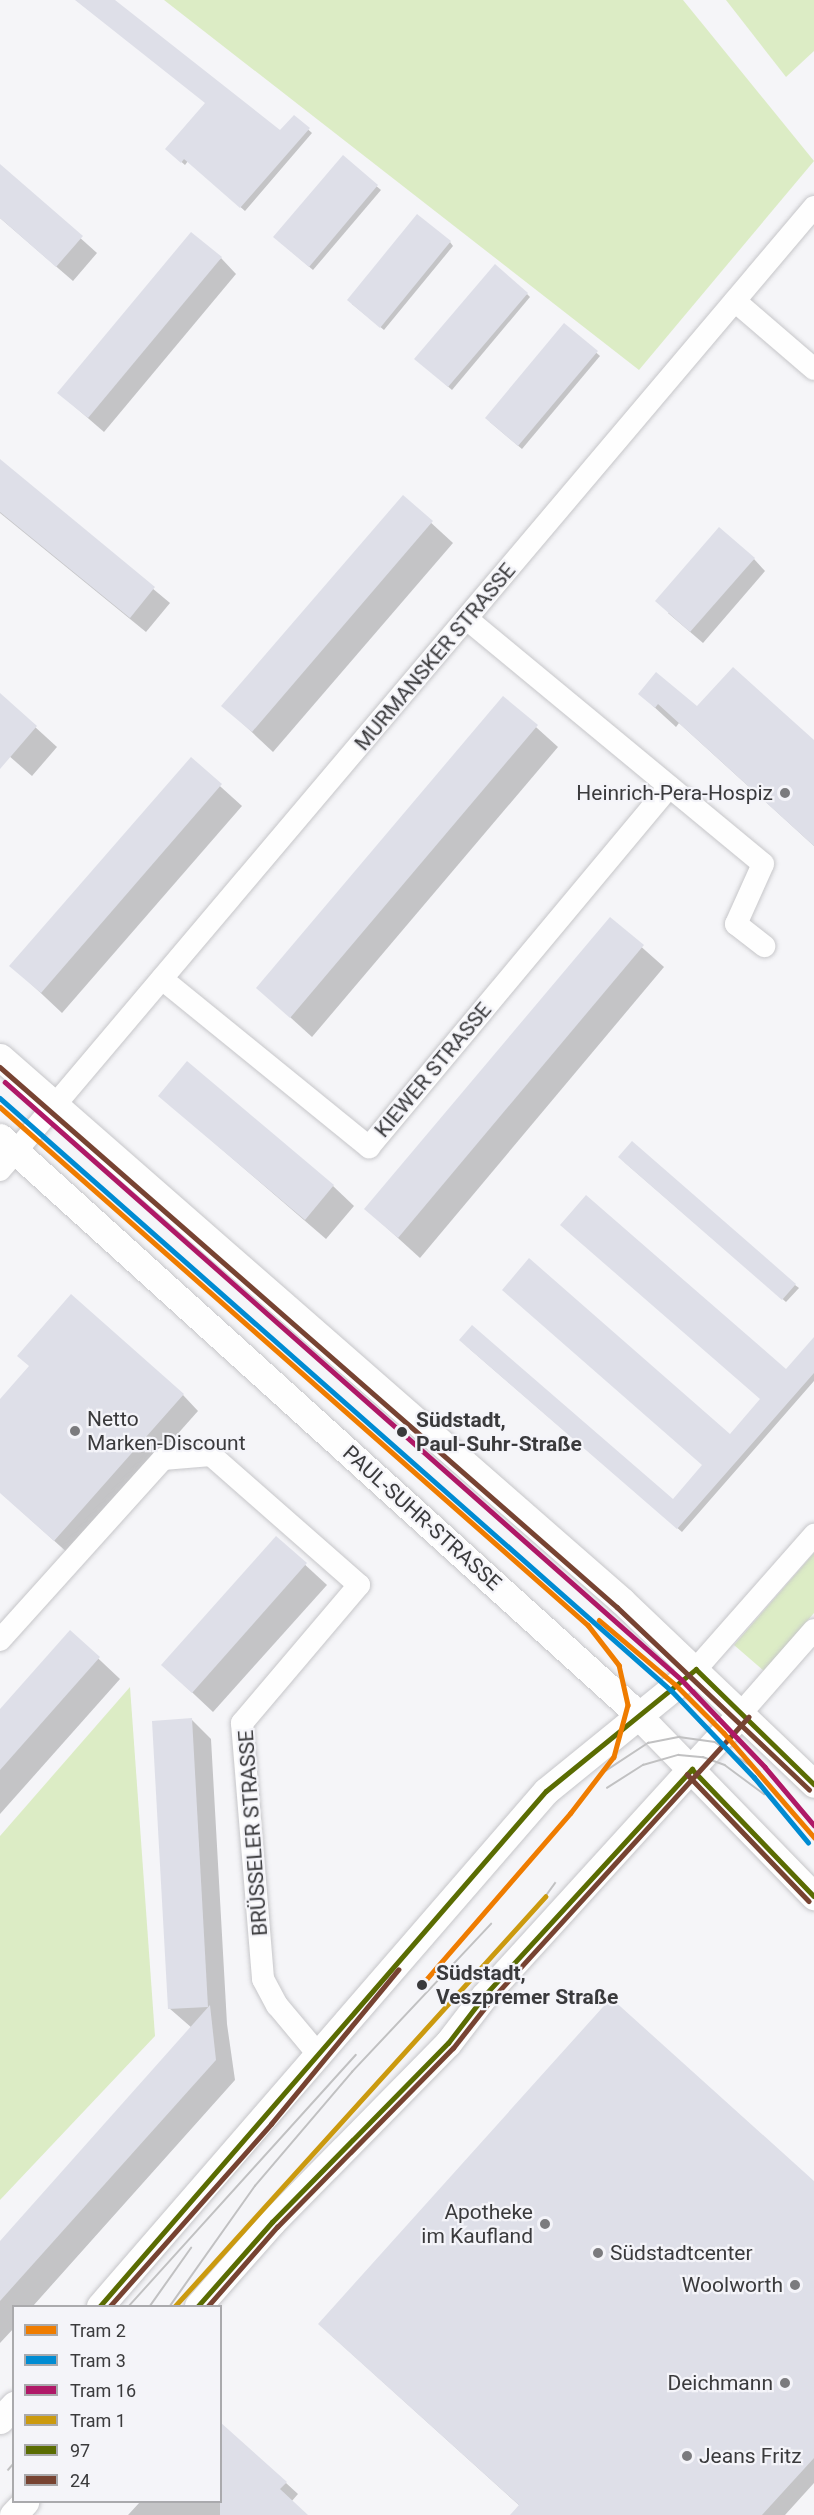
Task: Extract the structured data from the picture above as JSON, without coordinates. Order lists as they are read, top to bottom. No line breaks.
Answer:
{"streets":{"street":["MURMANSKER STRASSE","KIEWER STRASSE","PAUL-SUHR-STRASSE","BRÜSSELER STRASSE"]},"crossings":[["MURMANSKER STRASSE","KIEWER STRASSE"],["MURMANSKER STRASSE","PAUL-SUHR-STRASSE"]],"places":["Heinrich-Pera-Hospiz","Netto Marken-Discount","Südstadt, Paul-Suhr-Straße","Südstadt, Veszpremer Straße","Apotheke im Kaufland","Südstadtcenter","Woolworth","Deichmann","Jeans Fritz"],"lines":["transit line 24","tram line 16","tram line 3","tram line 2","transit line 97","tram line 1"],"legend":["Tram 2","Tram 3","Tram 16","Tram 1","97","24"]}
